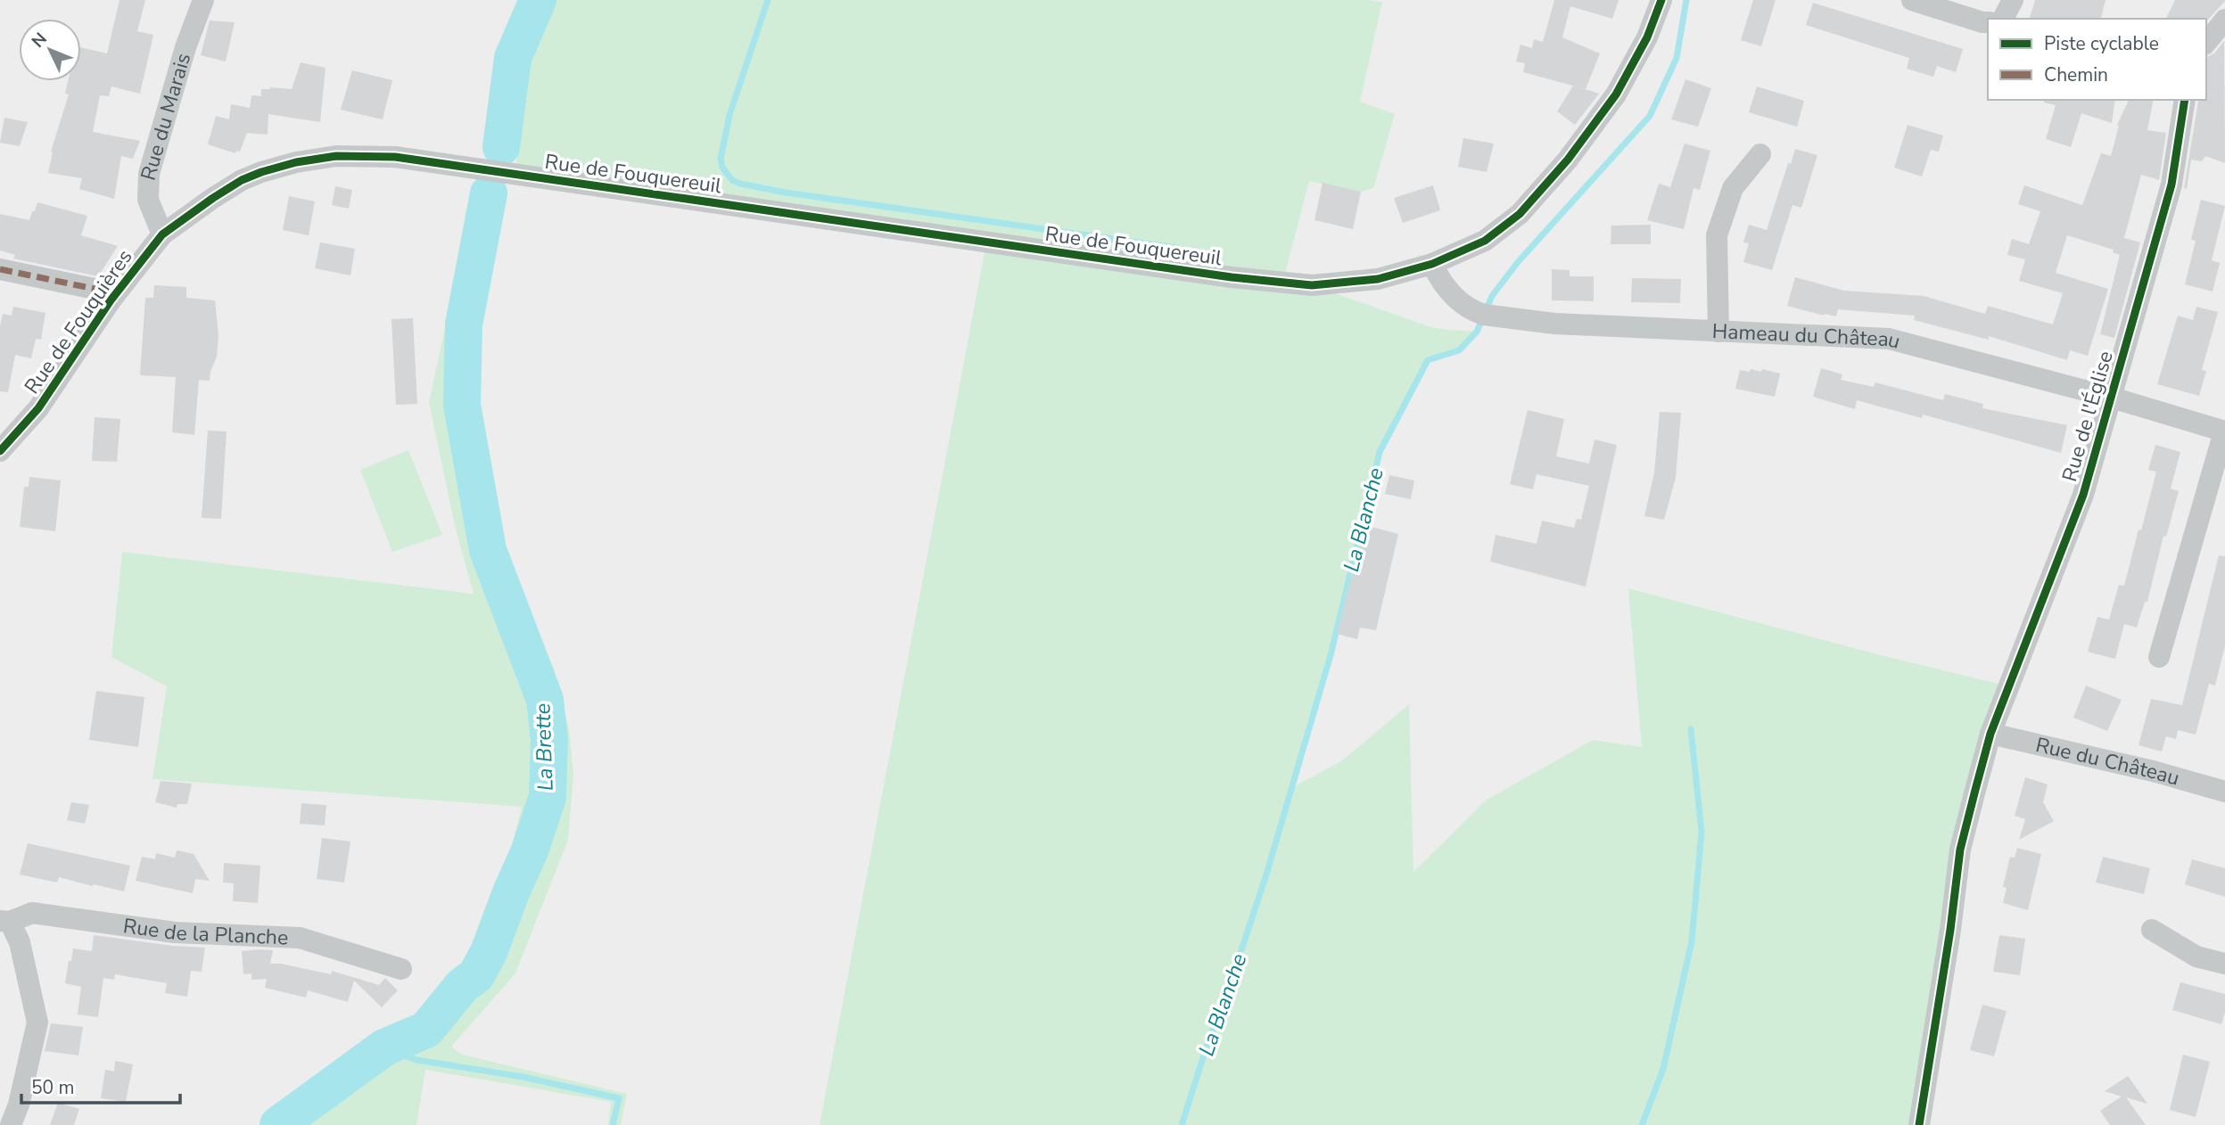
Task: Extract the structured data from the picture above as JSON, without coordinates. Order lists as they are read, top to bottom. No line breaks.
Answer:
{"streets":{"street":["Rue du Marais","Rue de Fouquereuil","Rue de Fouquières","Hameau du Château","Rue de l'Église","Rue du Château","Rue de la Planche"]},"crossings":[["Rue du Marais","Rue de Fouquières"],["Rue de Fouquereuil","Rue de Fouquières"],["Rue de Fouquereuil","Hameau du Château"],["Hameau du Château","Rue de l'Église"],["Rue de l'Église","Rue du Château"]],"water":["La Blanche","La Brette"],"legend":["Piste cyclable","Chemin"],"scale_bar":"50 m","north":"top left"}
